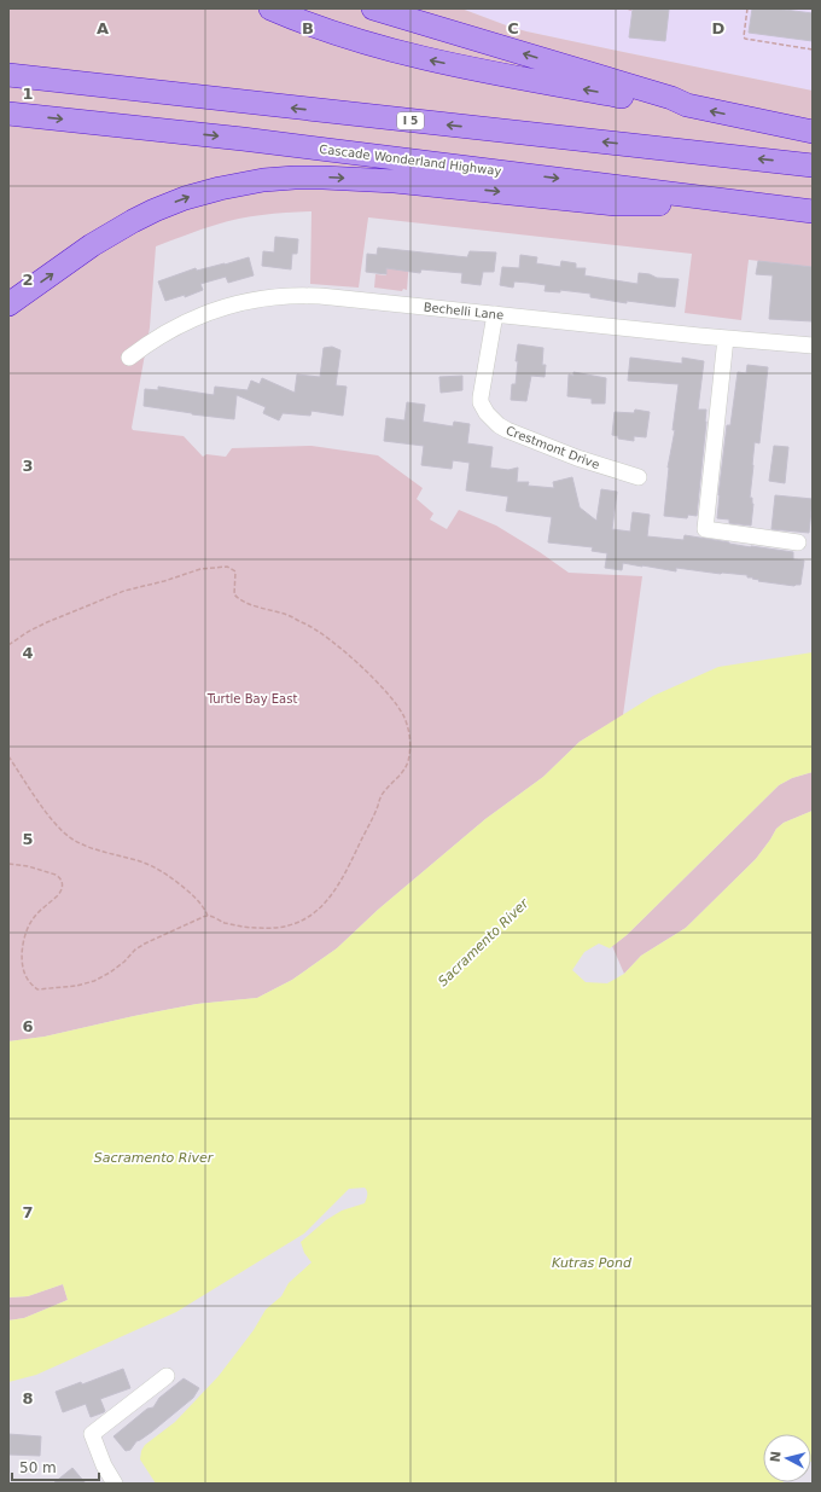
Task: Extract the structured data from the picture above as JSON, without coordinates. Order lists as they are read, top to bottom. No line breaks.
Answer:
{"streets":{"highway":["I 5","Cascade Wonderland Highway"],"street":["Bechelli Lane","Crestmont Drive"]},"crossings":[["Bechelli Lane","Crestmont Drive"]],"water":["Sacramento River","Kutras Pond"],"parks":["Turtle Bay East"],"scale_bar":"50 m","north":"left","grid":{"columns":["A","B","C","D"],"rows":["1","2","3","4","5","6","7","8"]}}
